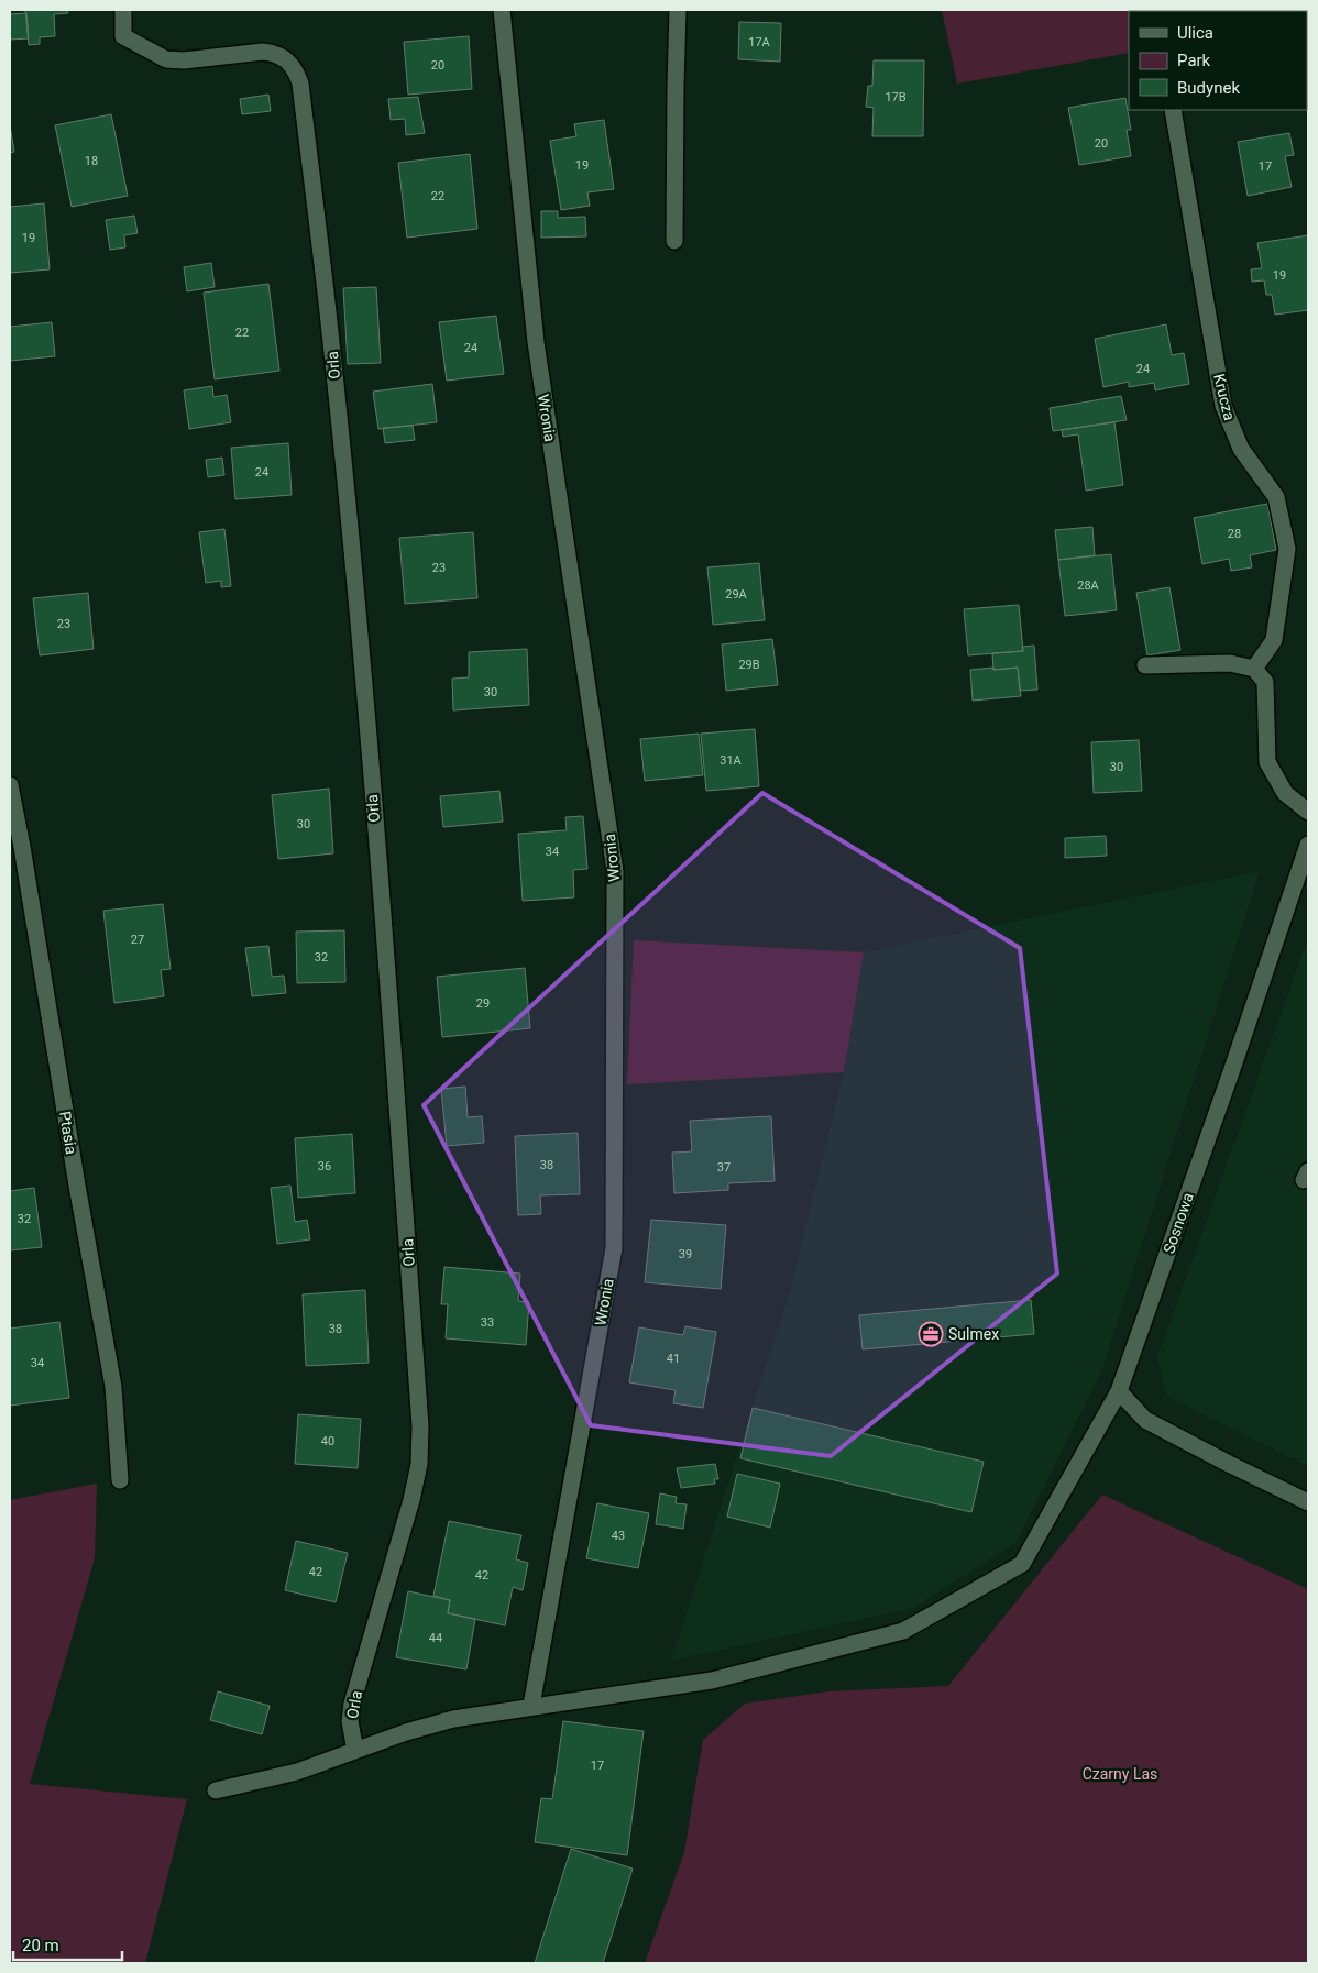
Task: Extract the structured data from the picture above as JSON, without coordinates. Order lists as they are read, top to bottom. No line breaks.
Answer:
{"streets":{"street":["Orla","Krucza","Wronia","Ptasia","Sosnowa"]},"crossings":[["Orla","Sosnowa"],["Wronia","Sosnowa"]],"parks":["Czarny Las"],"places":{"office":["Sulmex"]},"house_numbers":["17A","20","17B","20","18","19","17","22","19","19","22","24","24","24","28","23","28A","29A","23","29B","30","31A","30","30","34","27","32","29","38","36","37","32","39","33","38","41","34","40","43","42","42","44","17"],"legend":["Ulica","Park","Budynek"],"scale_bar":"20 m"}
